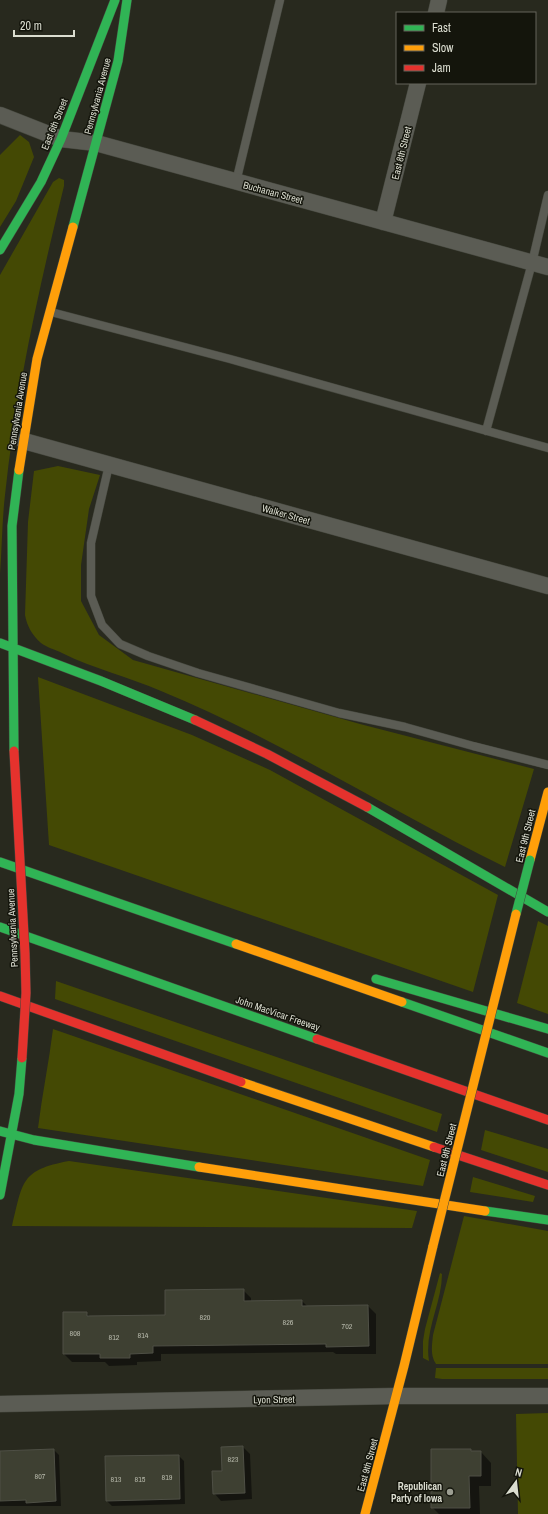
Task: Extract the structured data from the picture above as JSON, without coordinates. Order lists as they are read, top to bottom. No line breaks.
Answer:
{"streets":{"main road":["Pennsylvania Avenue","East 6th Street","East 9th Street","John MacVicar Freeway"],"street":["East 8th Street","Buchanan Street","Walker Street","Lyon Street"]},"crossings":[["Pennsylvania Avenue","Buchanan Street"],["Pennsylvania Avenue","Walker Street"],["East 6th Street","Buchanan Street"],["East 8th Street","Buchanan Street"],["East 9th Street","Lyon Street"]],"places":["Republican Party of Iowa"],"house_numbers":["820","826","702","808","814","812","823","807","819","813","815"],"legend":["Fast","Slow","Jam"],"scale_bar":"20 m","north":"top"}
